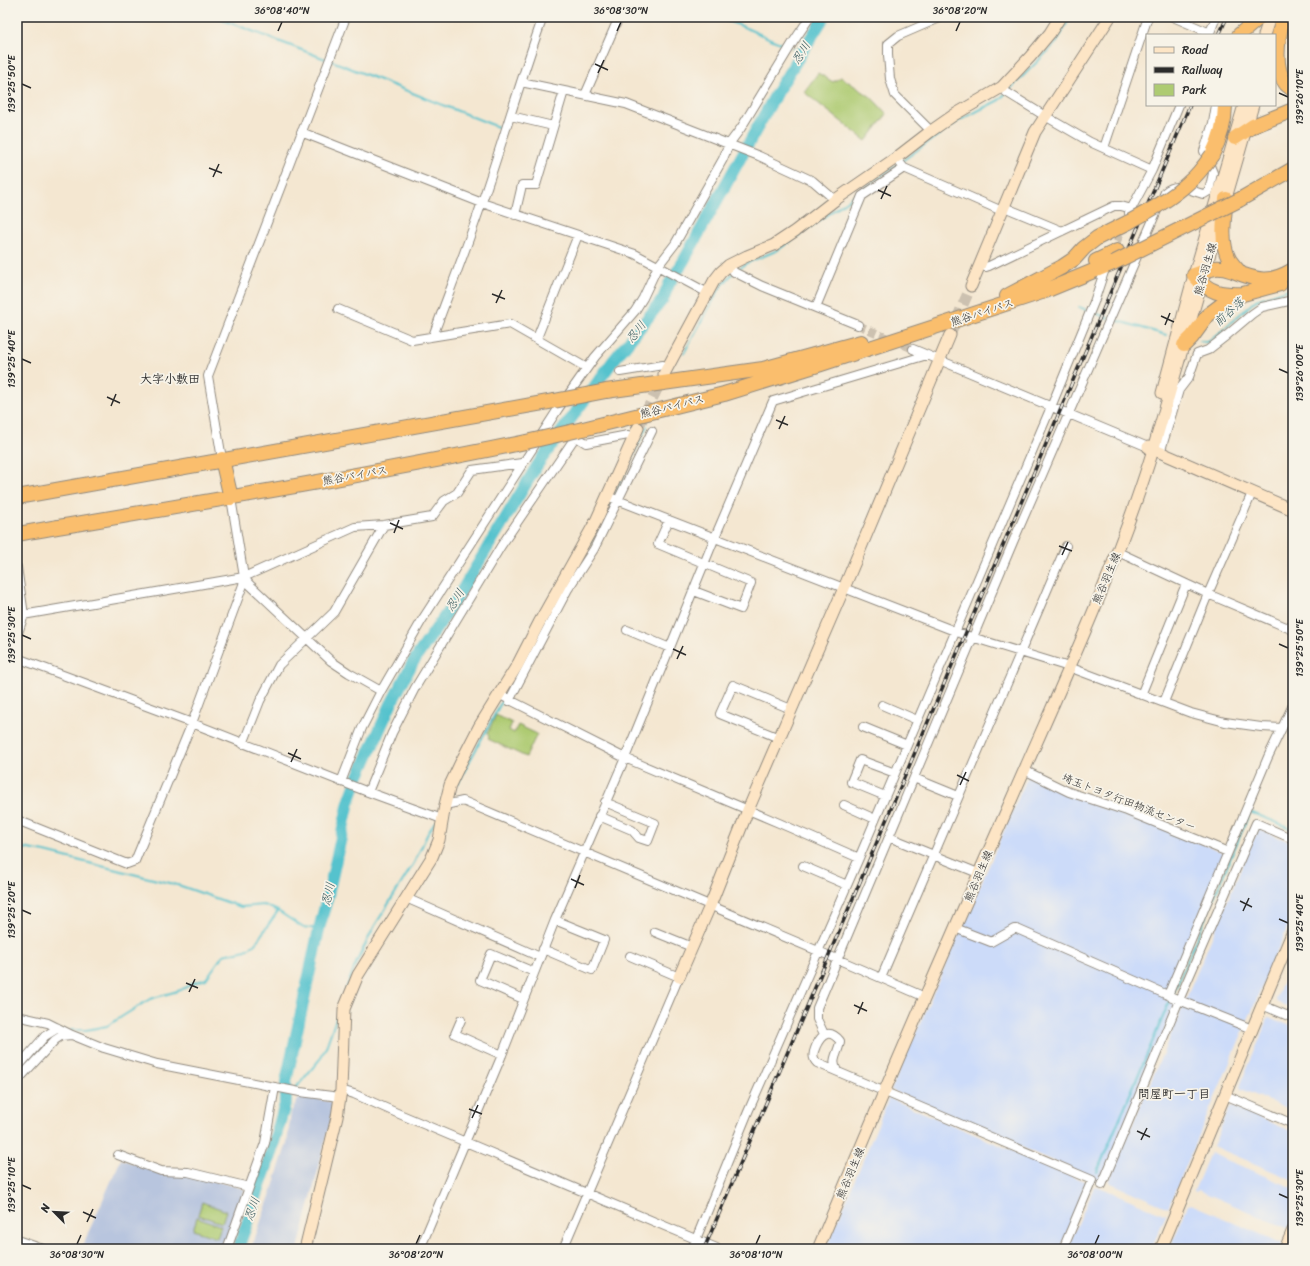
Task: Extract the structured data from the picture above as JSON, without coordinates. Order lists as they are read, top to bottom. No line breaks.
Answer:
{"streets":{"highway":["熊谷バイパス"],"street":["熊谷羽生線","埼玉トヨタ行田物流センター"]},"crossings":[["熊谷羽生線","熊谷バイパス"],["熊谷羽生線","埼玉トヨタ行田物流センター"]],"districts":["大字小敷田","問屋町一丁目"],"water":["忍川","前谷落"],"legend":["Road","Railway","Park"],"north":"top left","coordinates":["36°08'40\"N","36°08'30\"N","36°08'20\"N","139°25'50\"E","139°26'10\"E","139°25'40\"E","139°26'00\"E","139°25'30\"E","139°25'20\"E","139°25'10\"E","36°08'10\"N","36°08'00\"N"]}
